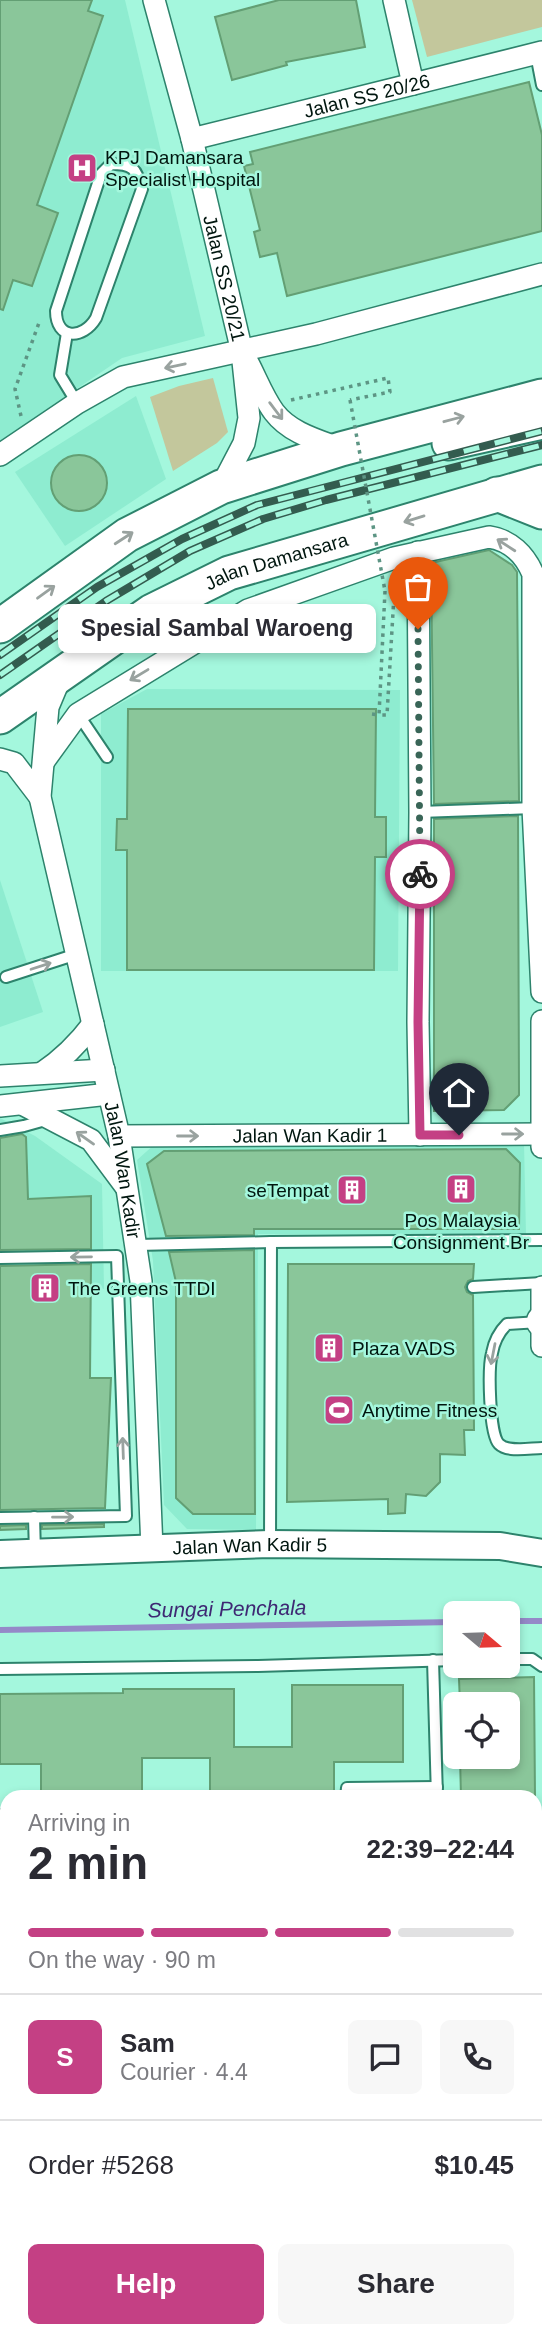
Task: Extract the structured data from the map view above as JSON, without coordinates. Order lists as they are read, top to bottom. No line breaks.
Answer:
{"streets":{"main road":["Jalan Damansara"],"street":["Jalan SS 20/26","Jalan SS 20/21","Jalan Wan Kadir 1","Jalan Wan Kadir","Jalan Wan Kadir 5"]},"crossings":[["Jalan SS 20/26","Jalan SS 20/21"],["Jalan Damansara","Jalan Wan Kadir"],["Jalan Wan Kadir 1","Jalan Wan Kadir"],["Jalan Wan Kadir","Jalan Wan Kadir 5"]],"one_way":["Jalan Wan Kadir 1"],"water":["Sungai Penchala"],"places":{"hospital":["KPJ Damansara Specialist Hospital"],"other":["Spesial Sambal Waroeng"],"building":["Pos Malaysia Consignment Br","seTempat","The Greens TTDI","Plaza VADS"],"sports":["Anytime Fitness"]},"north":"right","page":{"bubble":"Spesial Sambal Waroeng","heading":["2 min","Arriving in","22:39–22:44"],"panel":["Sam","Courier · 4.4","Order #5268","$10.45"],"bar":"On the way · 90 m","round":"S","buttons":["Help","Share"]}}
